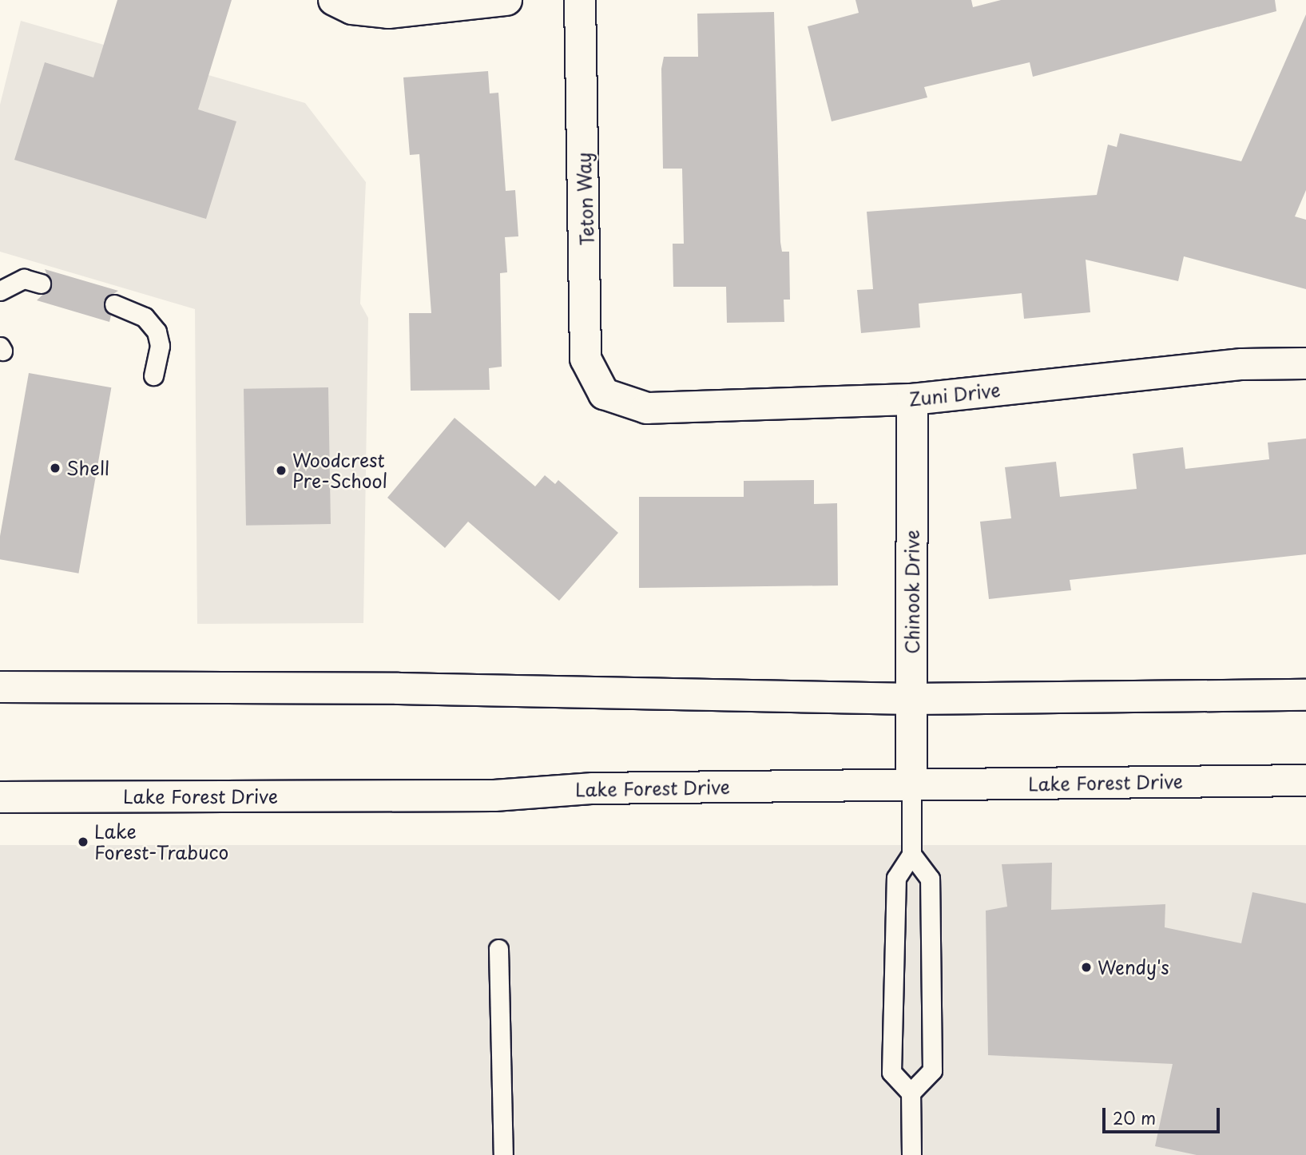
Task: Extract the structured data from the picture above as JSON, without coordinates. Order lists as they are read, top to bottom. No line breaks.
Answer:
{"streets":{"main road":["Teton Way","Zuni Drive","Chinook Drive","Lake Forest Drive"]},"crossings":[["Teton Way","Zuni Drive"],["Zuni Drive","Chinook Drive"],["Chinook Drive","Lake Forest Drive"]],"places":["Shell","Woodcrest Pre-School","Lake Forest-Trabuco","Wendy's"],"scale_bar":"20 m"}
